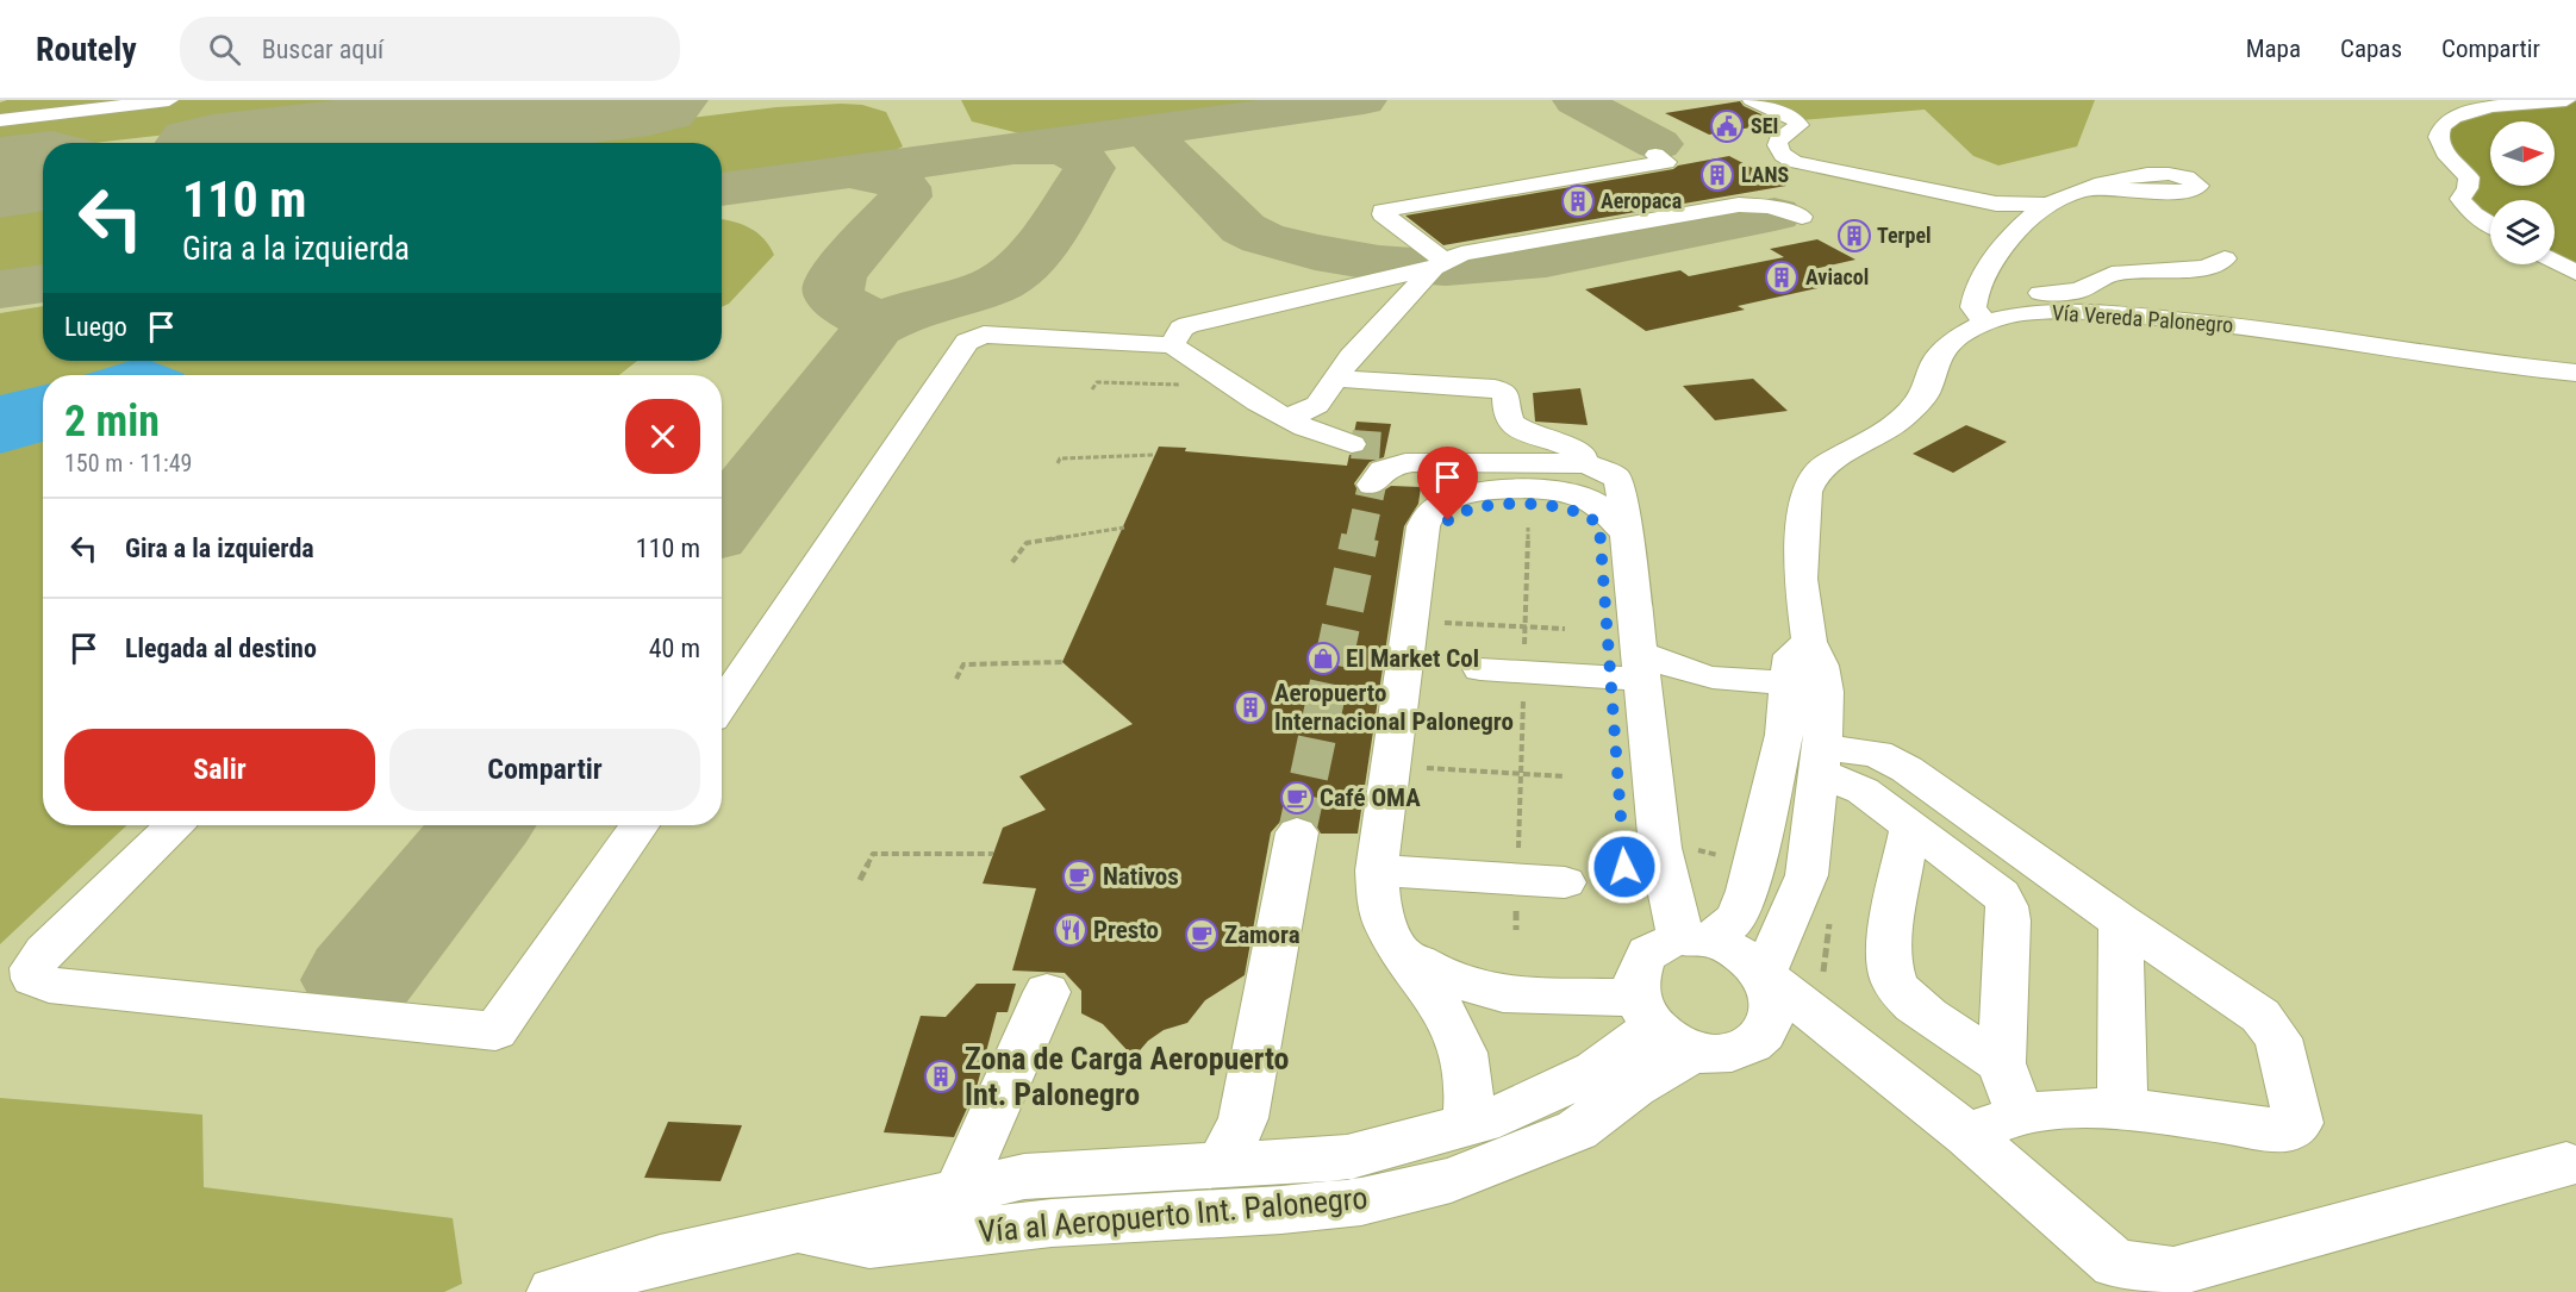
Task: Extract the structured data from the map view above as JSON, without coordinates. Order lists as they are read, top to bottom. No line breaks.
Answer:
{"streets":{"street":["Vía Vereda Palonegro","Vía al Aeropuerto Int. Palonegro"]},"places":{"public building":["SEI"],"building":["LANS","Aeropaca","Terpel","Aviacol","Aeropuerto Internacional Palonegro","Zona de Carga Aeropuerto Int. Palonegro"],"shop":["El Market Col"],"cafe":["Café OMA","Nativos","Zamora"],"restaurant":["Presto"]},"north":"right","page":{"header":"Routely","search":"Buscar aquí","nav":["Mapa","Capas","Compartir"],"turn":["110 m","Gira a la izquierda"],"then":"Luego","heading":["2 min","150 m · 11:49"],"list":[{"name":"Gira a la izquierda","value":"110 m"},{"name":"Llegada al destino","value":"40 m"}],"buttons":["Salir","Compartir"]}}
